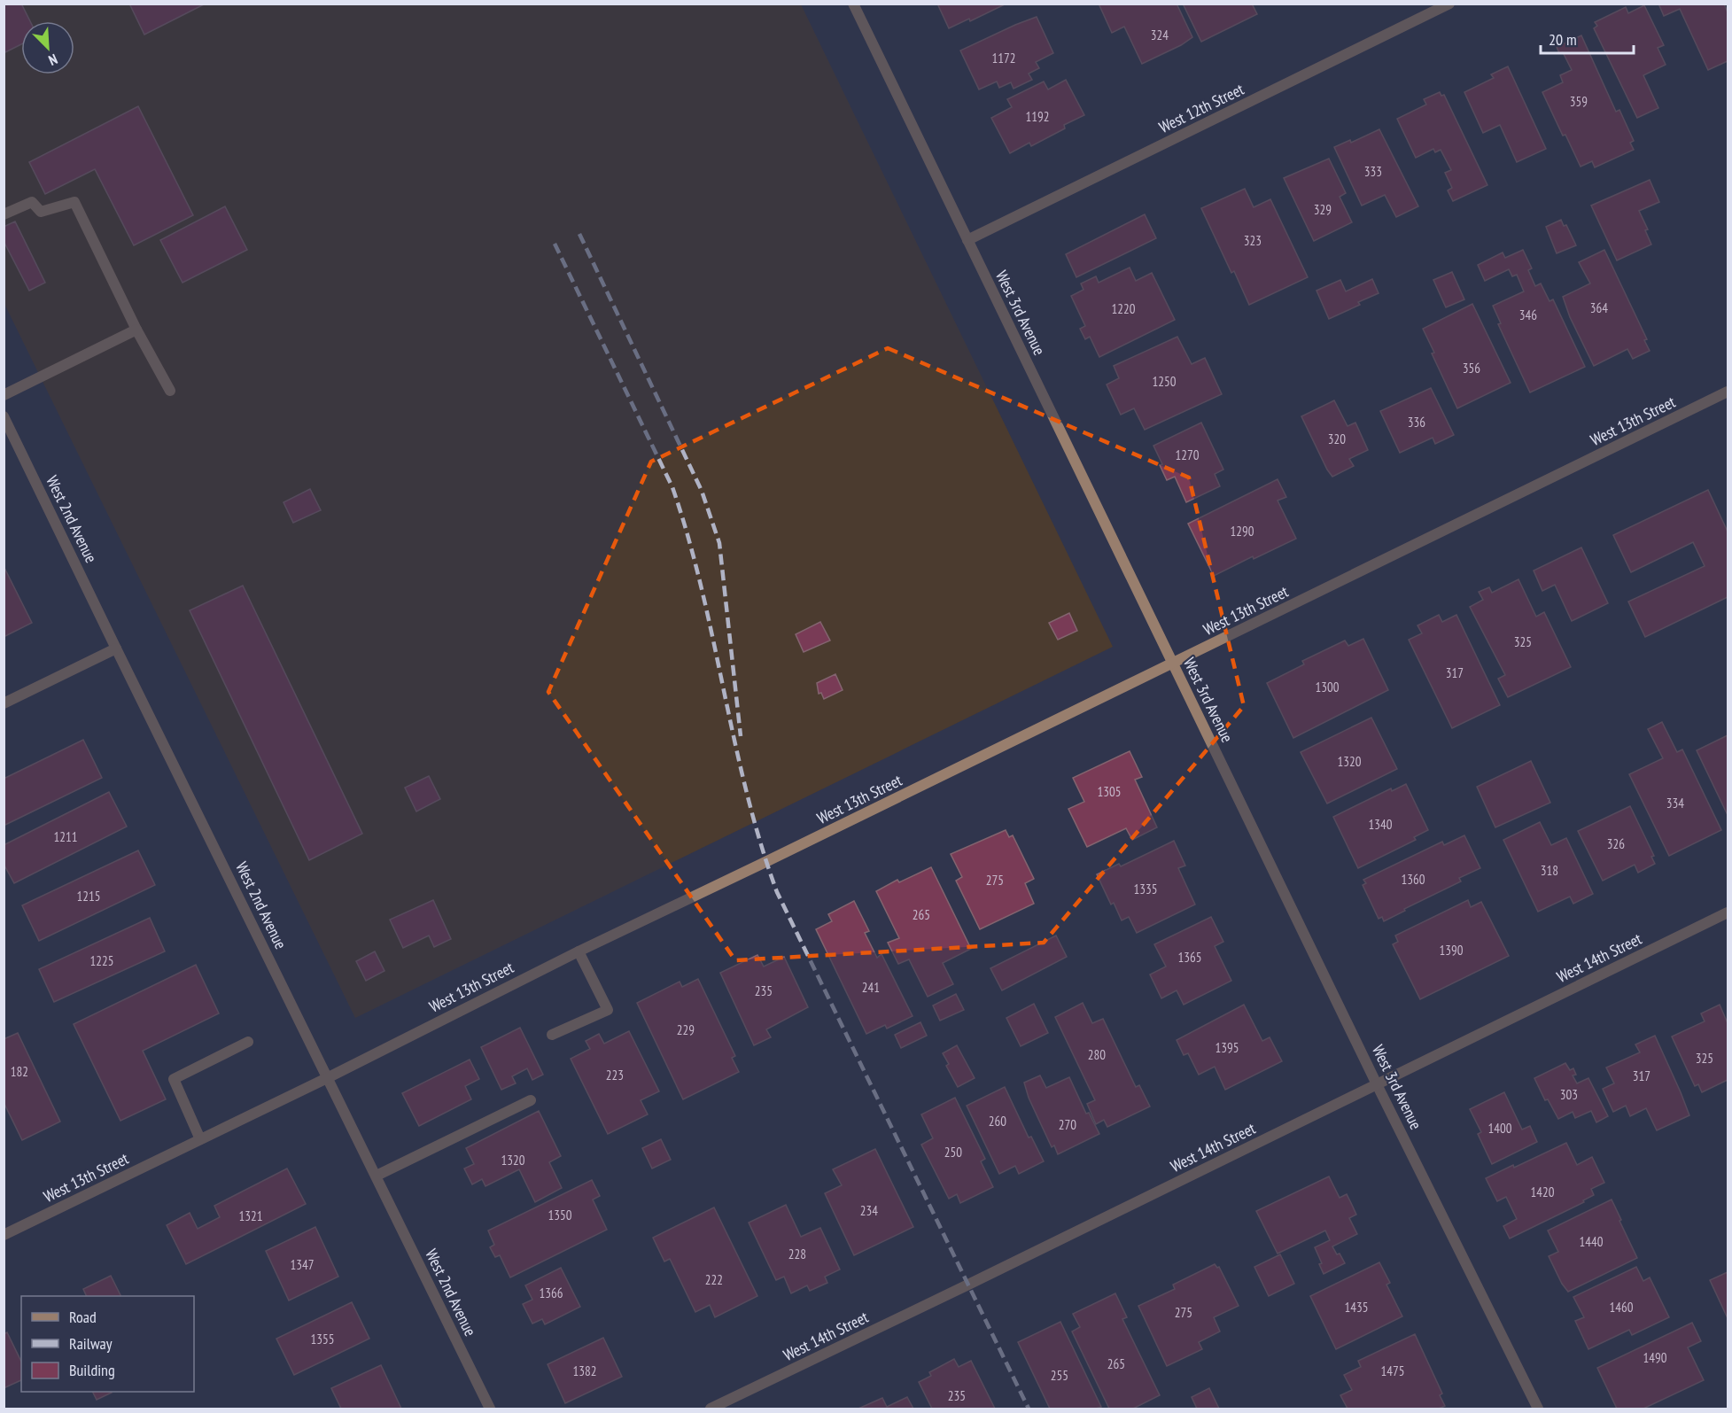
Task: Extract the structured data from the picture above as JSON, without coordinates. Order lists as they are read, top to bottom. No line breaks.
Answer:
{"streets":{"street":["West 12th Street","West 3rd Avenue","West 13th Street","West 2nd Avenue","West 14th Street"]},"crossings":[["West 12th Street","West 3rd Avenue"],["West 3rd Avenue","West 13th Street"],["West 3rd Avenue","West 14th Street"],["West 13th Street","West 2nd Avenue"]],"house_numbers":["324","1172","359","1192","333","329","323","364","1220","346","356","1250","336","320","1270","1290","325","317","1300","1320","1305","334","1340","1211","326","318","1360","275","1335","1215","265","1390","1365","1225","241","235","229","1395","280","325","182","223","317","303","260","270","1400","250","1320","1420","234","1350","1321","1440","228","1347","222","1366","1435","1460","275","1355","1490","265","1382","1475","255","235"],"legend":["Road","Railway","Building"],"scale_bar":"20 m","north":"bottom right"}
